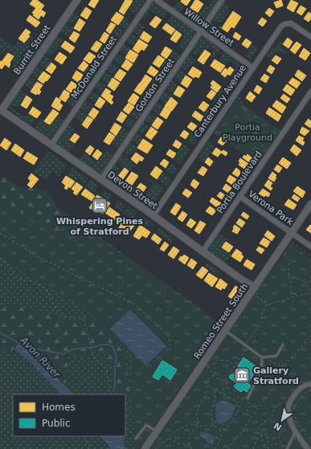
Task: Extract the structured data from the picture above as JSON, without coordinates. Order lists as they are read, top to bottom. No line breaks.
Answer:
{"streets":{"street":["Willow Street","Burritt Street","McDonald Street","Gordon Street","Canterbury Avenue","Portia Boulevard","Devon Street","Verona Park","Romeo Street South"]},"crossings":[["Willow Street","Gordon Street"],["Willow Street","Canterbury Avenue"],["Burritt Street","Devon Street"],["McDonald Street","Devon Street"],["Gordon Street","Devon Street"],["Canterbury Avenue","Devon Street"],["Portia Boulevard","Devon Street"],["Portia Boulevard","Verona Park"],["Devon Street","Romeo Street South"],["Verona Park","Romeo Street South"]],"water":["Avon River"],"parks":["Portia Playground"],"places":{"hotel":["Whispering Pines of Stratford"],"museum":["Gallery Stratford"]},"legend":["Homes","Public"],"north":"bottom left"}
